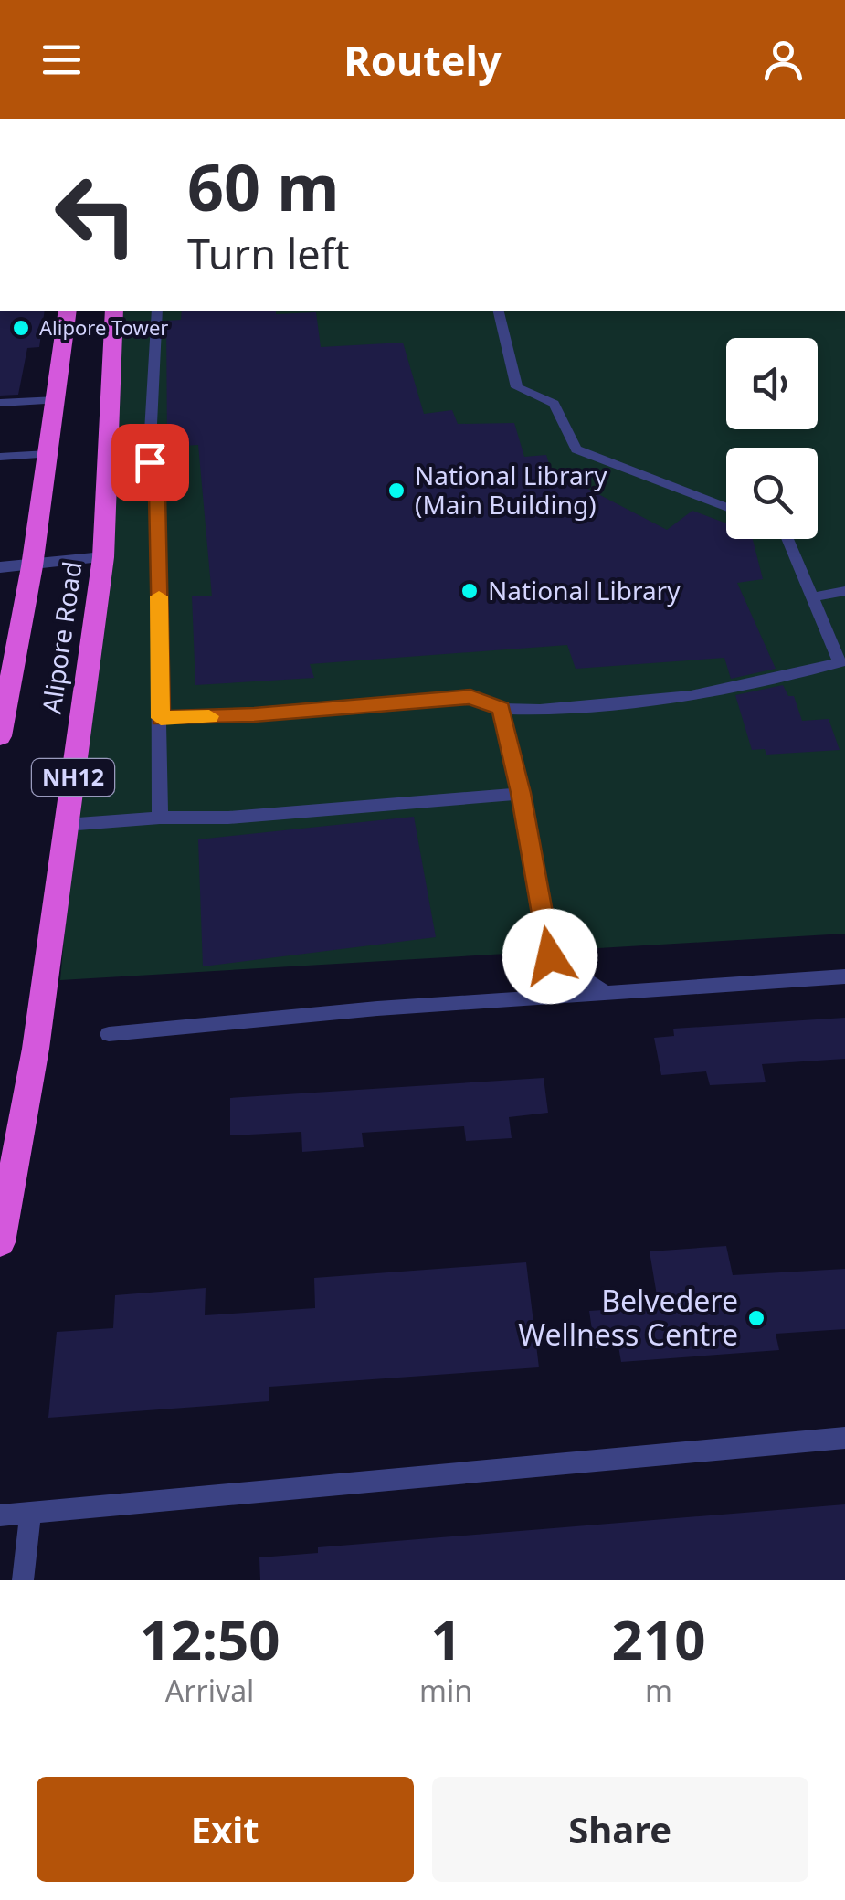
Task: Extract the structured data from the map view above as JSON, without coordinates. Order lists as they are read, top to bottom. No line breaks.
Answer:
{"streets":{"highway":["Alipore Road","NH12"]},"places":["Alipore Tower","National Library (Main Building)","National Library","Belvedere Wellness Centre"],"page":{"header":"Routely","turn":["60 m","Turn left"],"eta":["12:50","Arrival","1","min","210","m"],"buttons":["Exit","Share"]}}
